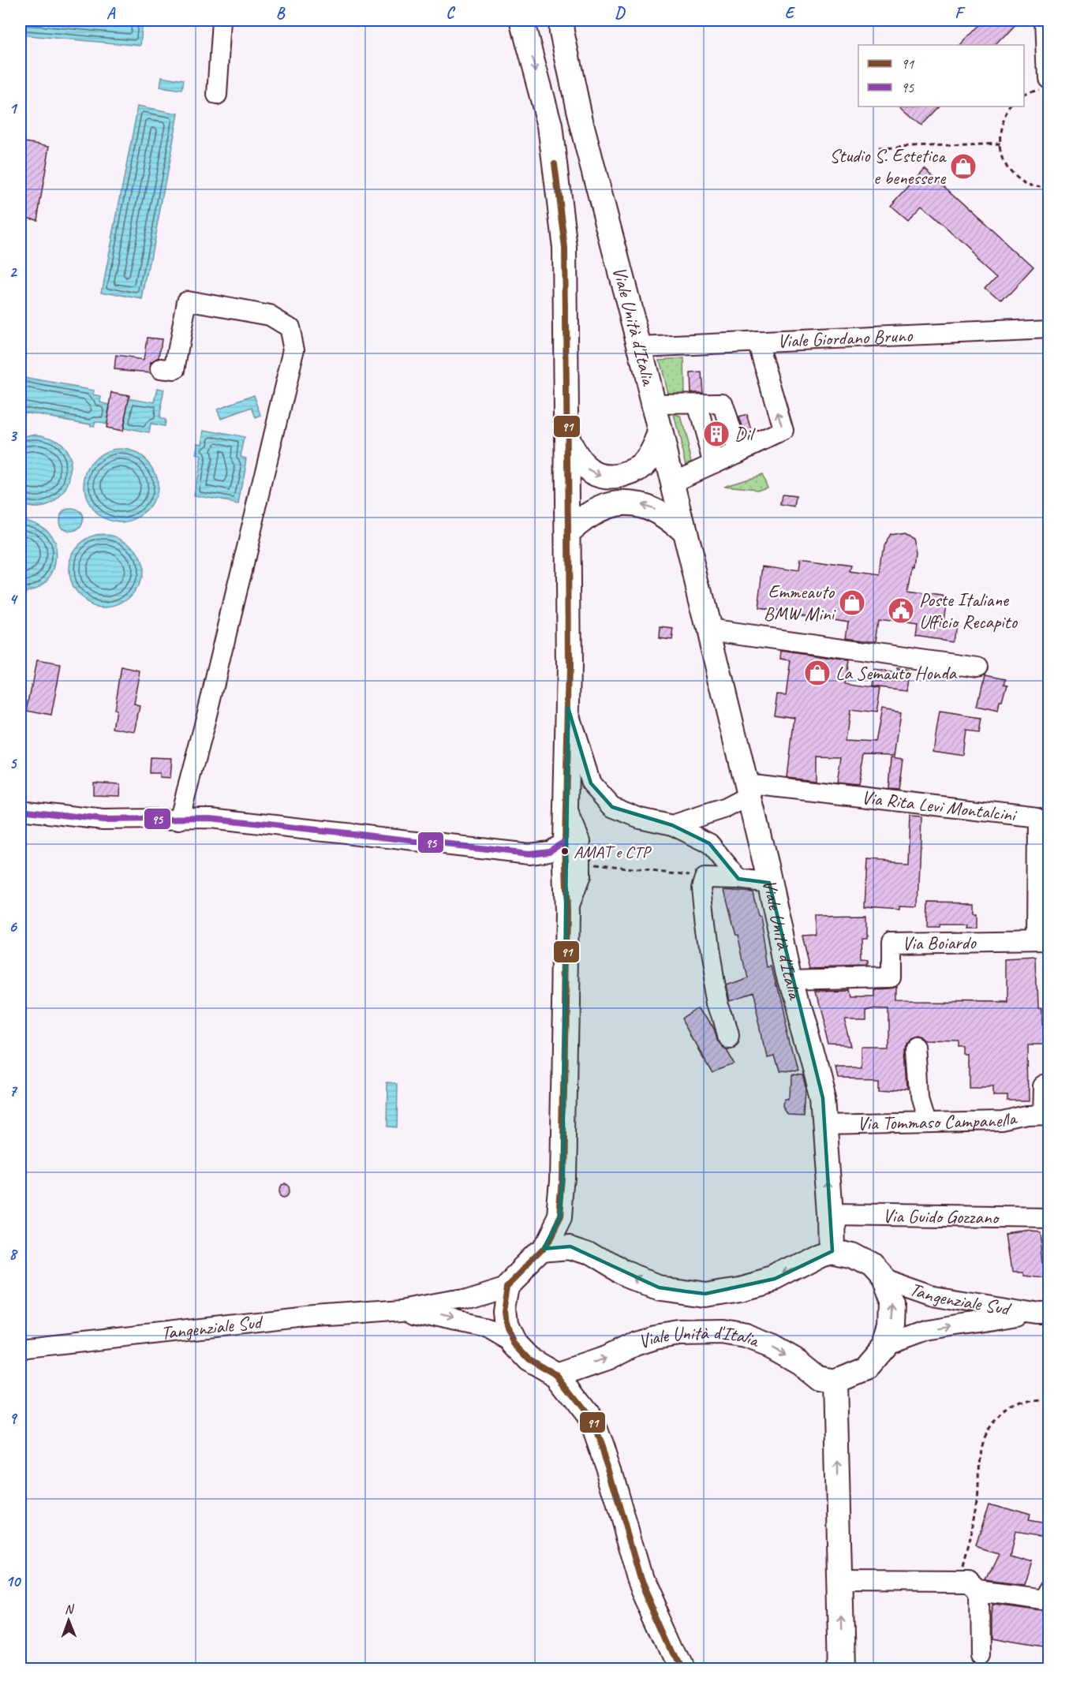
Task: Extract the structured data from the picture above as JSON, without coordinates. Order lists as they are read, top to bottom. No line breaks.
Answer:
{"streets":{"main road":["Viale Unità d'Italia"],"street":["Viale Giordano Bruno","Via Rita Levi Montalcini","Via Boiardo","Via Tommaso Campanella","Via Guido Gozzano","Tangenziale Sud"]},"crossings":[["Viale Unità d'Italia","Viale Giordano Bruno"],["Viale Unità d'Italia","Via Rita Levi Montalcini"],["Viale Unità d'Italia","Via Boiardo"],["Viale Unità d'Italia","Via Tommaso Campanella"],["Viale Unità d'Italia","Via Guido Gozzano"],["Via Rita Levi Montalcini","Via Boiardo"]],"places":{"shop":["Studio S. Estetica e benessere","Emmeauto BMW Mini","La Semauto Honda"],"building":["Dil"],"public building":["Poste Italiane Ufficio Recapito"],"other":["AMAT e CTP"]},"lines":["transit line 91","transit line 95"],"legend":["91","95"],"north":"top","grid":{"columns":["A","B","C","D","E","F"],"rows":["1","2","3","4","5","6","7","8","9","10"]}}
